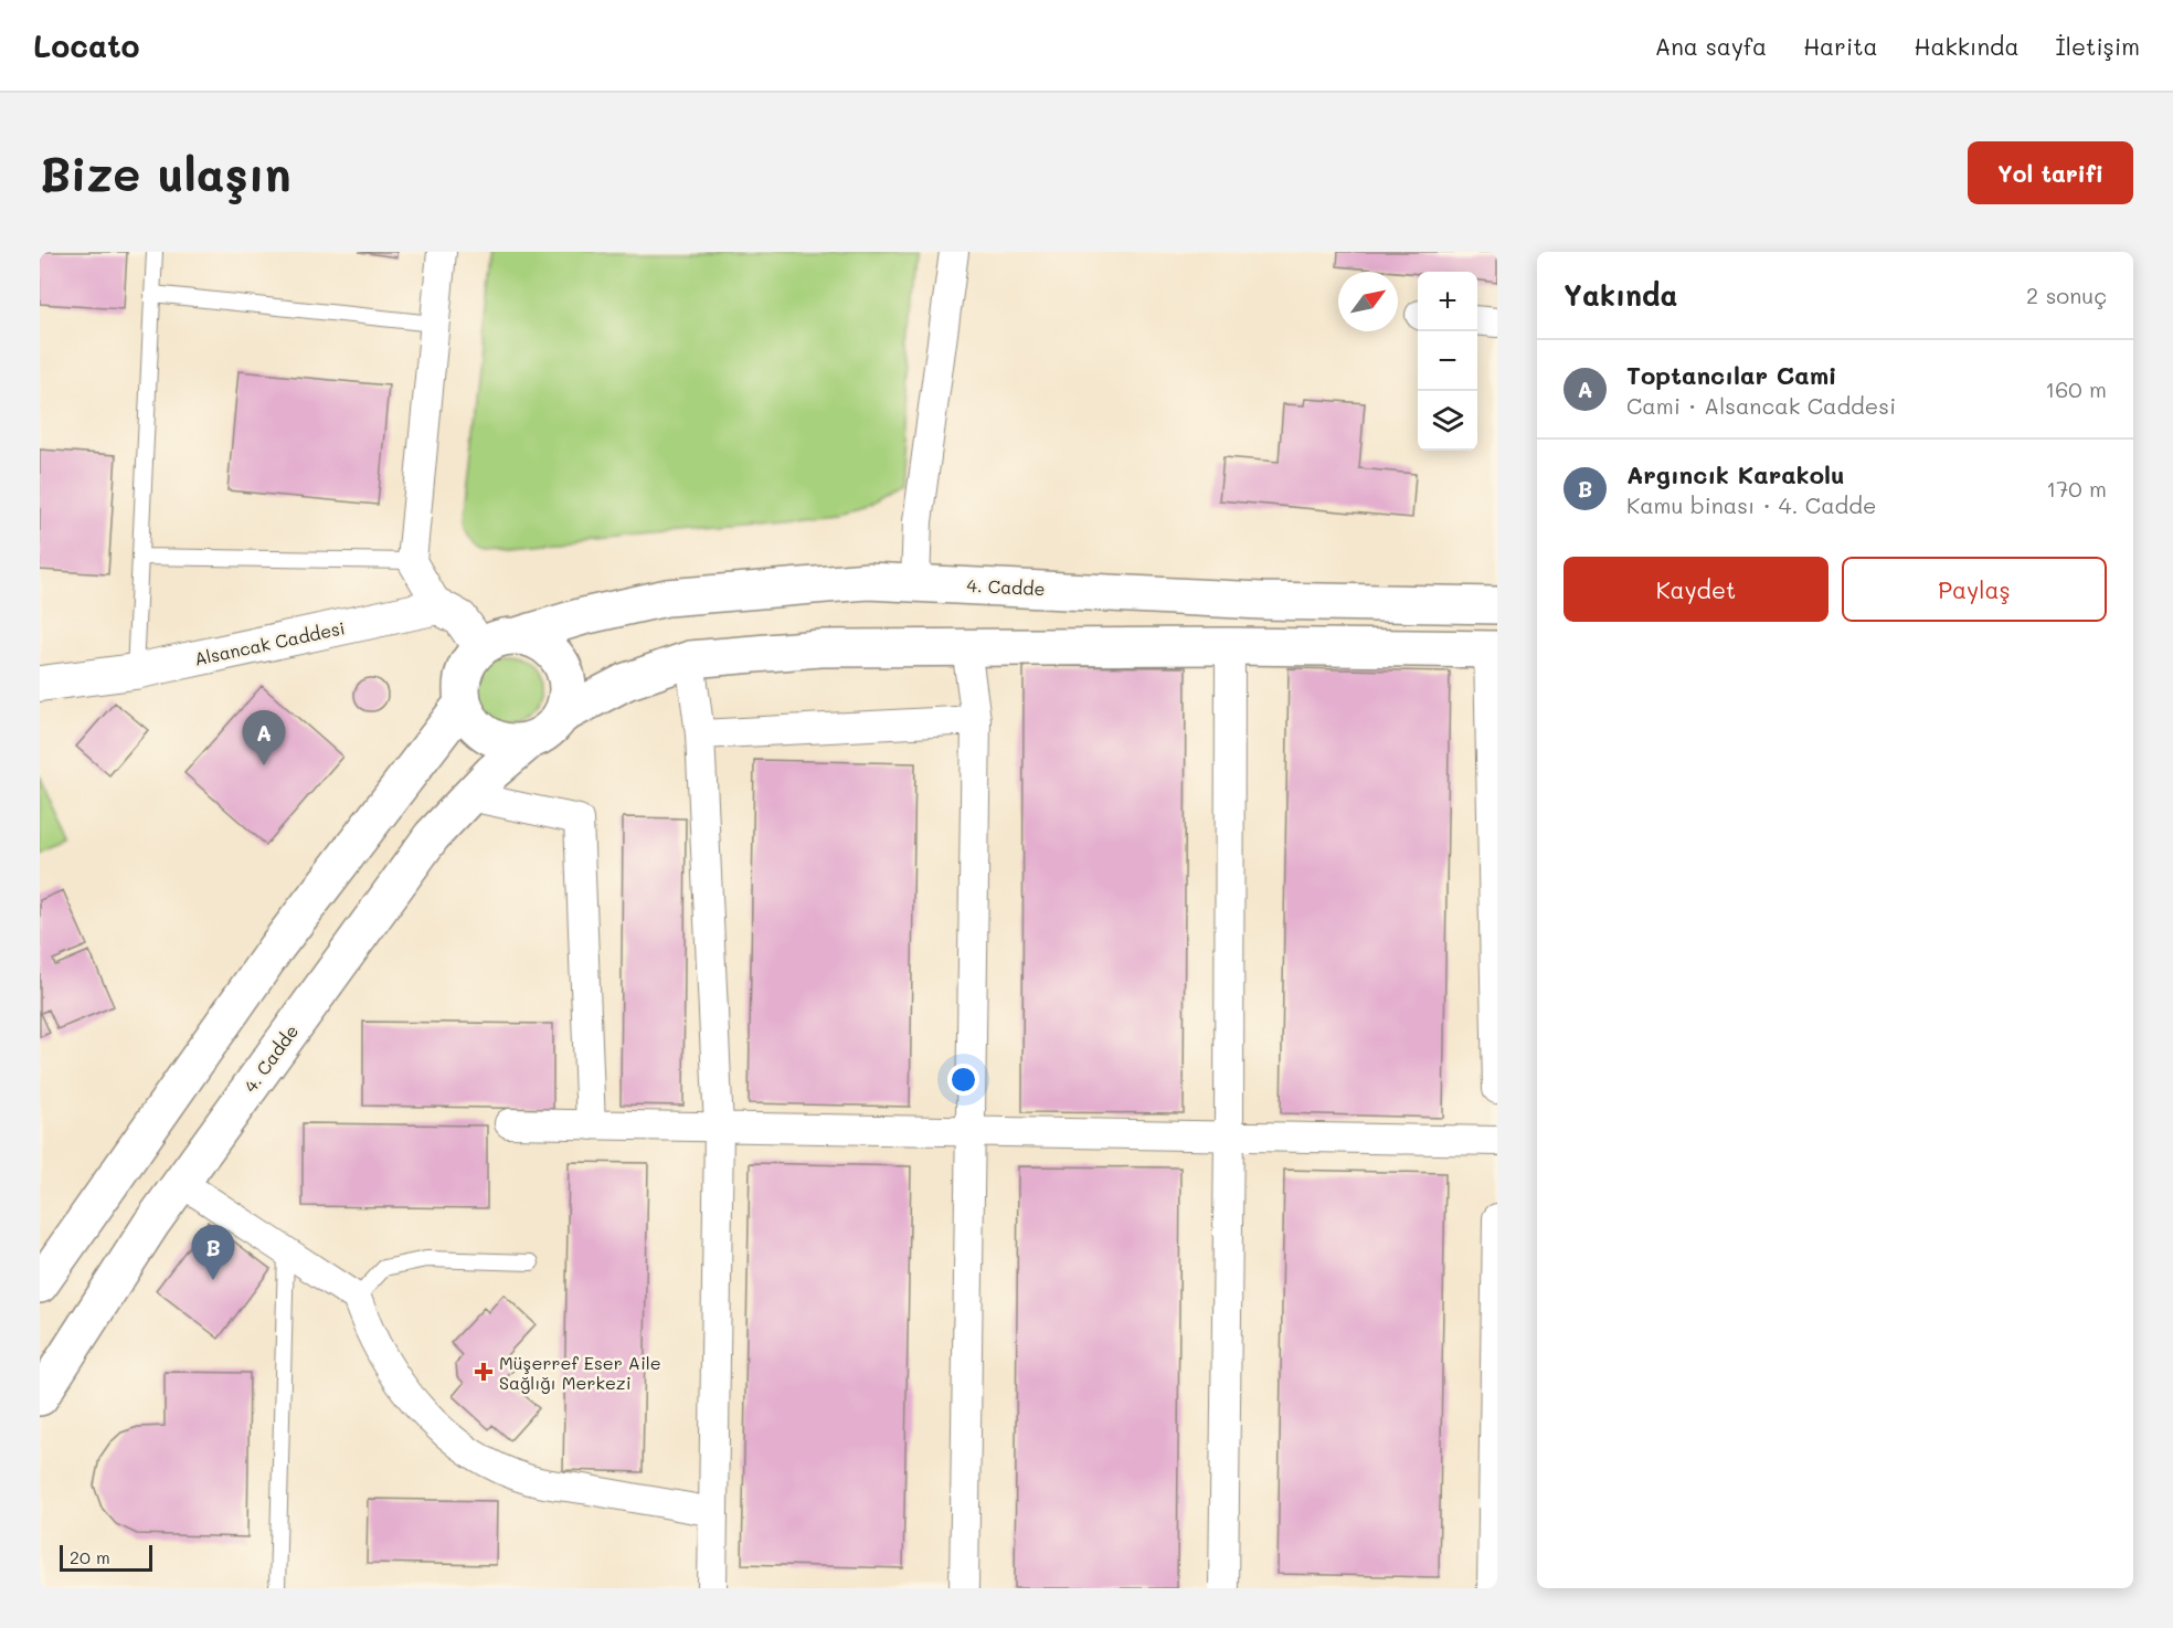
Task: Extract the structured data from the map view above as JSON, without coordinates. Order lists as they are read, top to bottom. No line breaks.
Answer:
{"streets":{"main road":["4. Cadde"],"street":["Alsancak Caddesi"]},"places":{"health":["Müşerref Eser Aile Sağlığı Merkezi"]},"scale_bar":"20 m","north":"top right","page":{"header":"Locato","nav":["Ana sayfa","Harita","Hakkında","İletişim"],"buttons":["Yol tarifi",["Kaydet","Paylaş"]],"title":"Bize ulaşın","heading":["Yakında","2 sonuç"],"map_buttons":["+","−"],"list":[{"mark":"A","name":"Toptancılar Cami","note":"Cami · Alsancak Caddesi","value":"160 m"},{"mark":"B","name":"Argıncık Karakolu","note":"Kamu binası · 4. Cadde","value":"170 m"}],"pins":["A","B"],"scale":"20 m"}}
